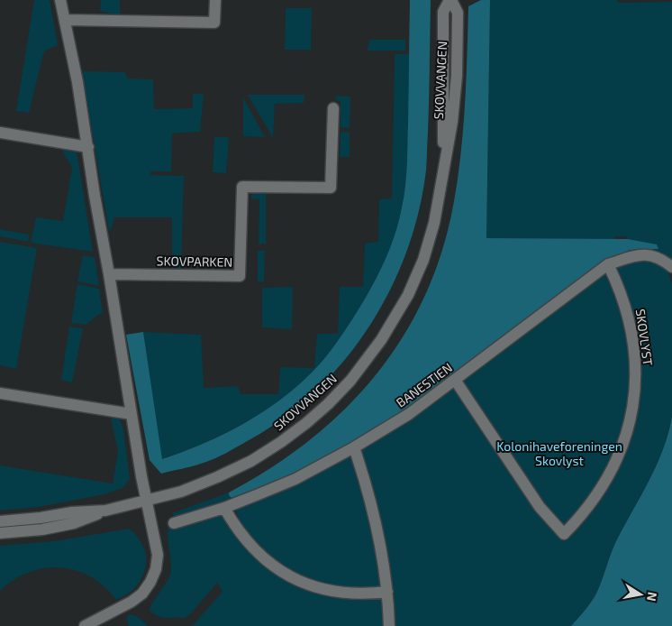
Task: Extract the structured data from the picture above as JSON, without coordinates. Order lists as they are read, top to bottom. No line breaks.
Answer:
{"streets":{"street":["SKOVVANGEN","SKOVPARKEN","SKOVLYST","BANESTIEN"]},"crossings":[["SKOVLYST","BANESTIEN"]],"parks":["Kolonihaveforeningen Skovlyst"],"north":"right"}
